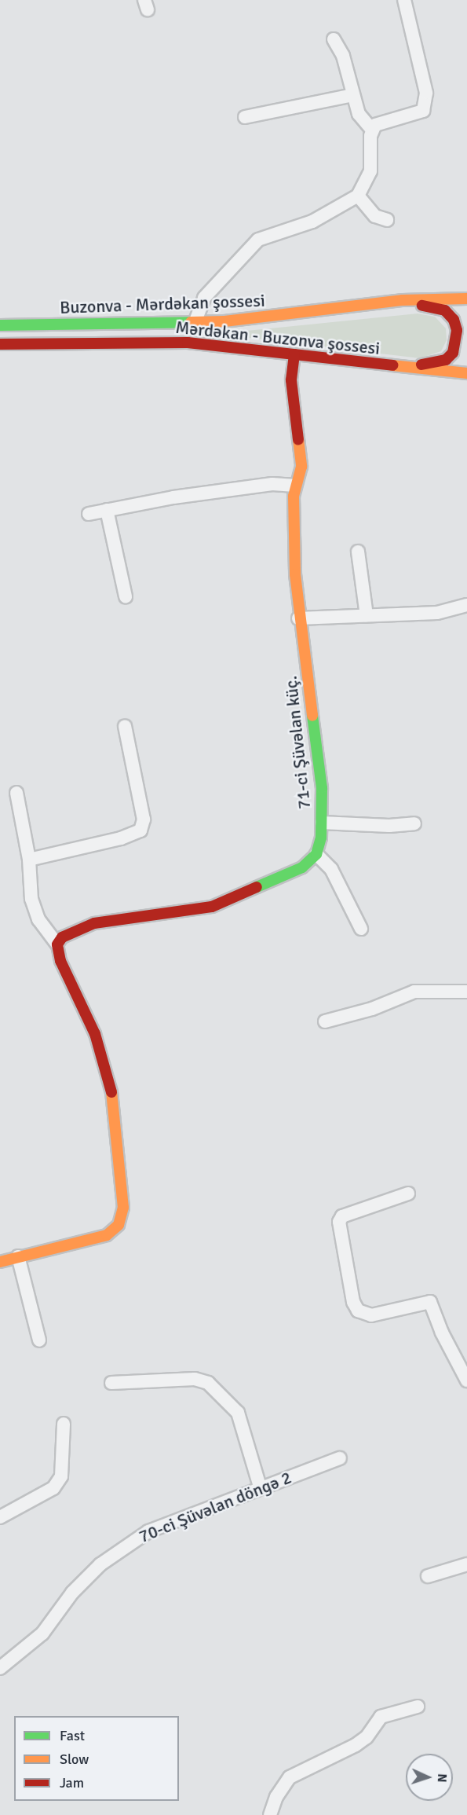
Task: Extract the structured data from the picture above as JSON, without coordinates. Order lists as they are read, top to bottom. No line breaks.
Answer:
{"streets":{"street":["Buzonva - Mərdəkan şossesi","Mərdəkan - Buzonva şossesi","71-ci Şüvəlan küç.","70-ci Şüvəlan döngə 2"]},"crossings":[["Mərdəkan - Buzonva şossesi","71-ci Şüvəlan küç."]],"legend":["Fast","Slow","Jam"],"north":"right"}
